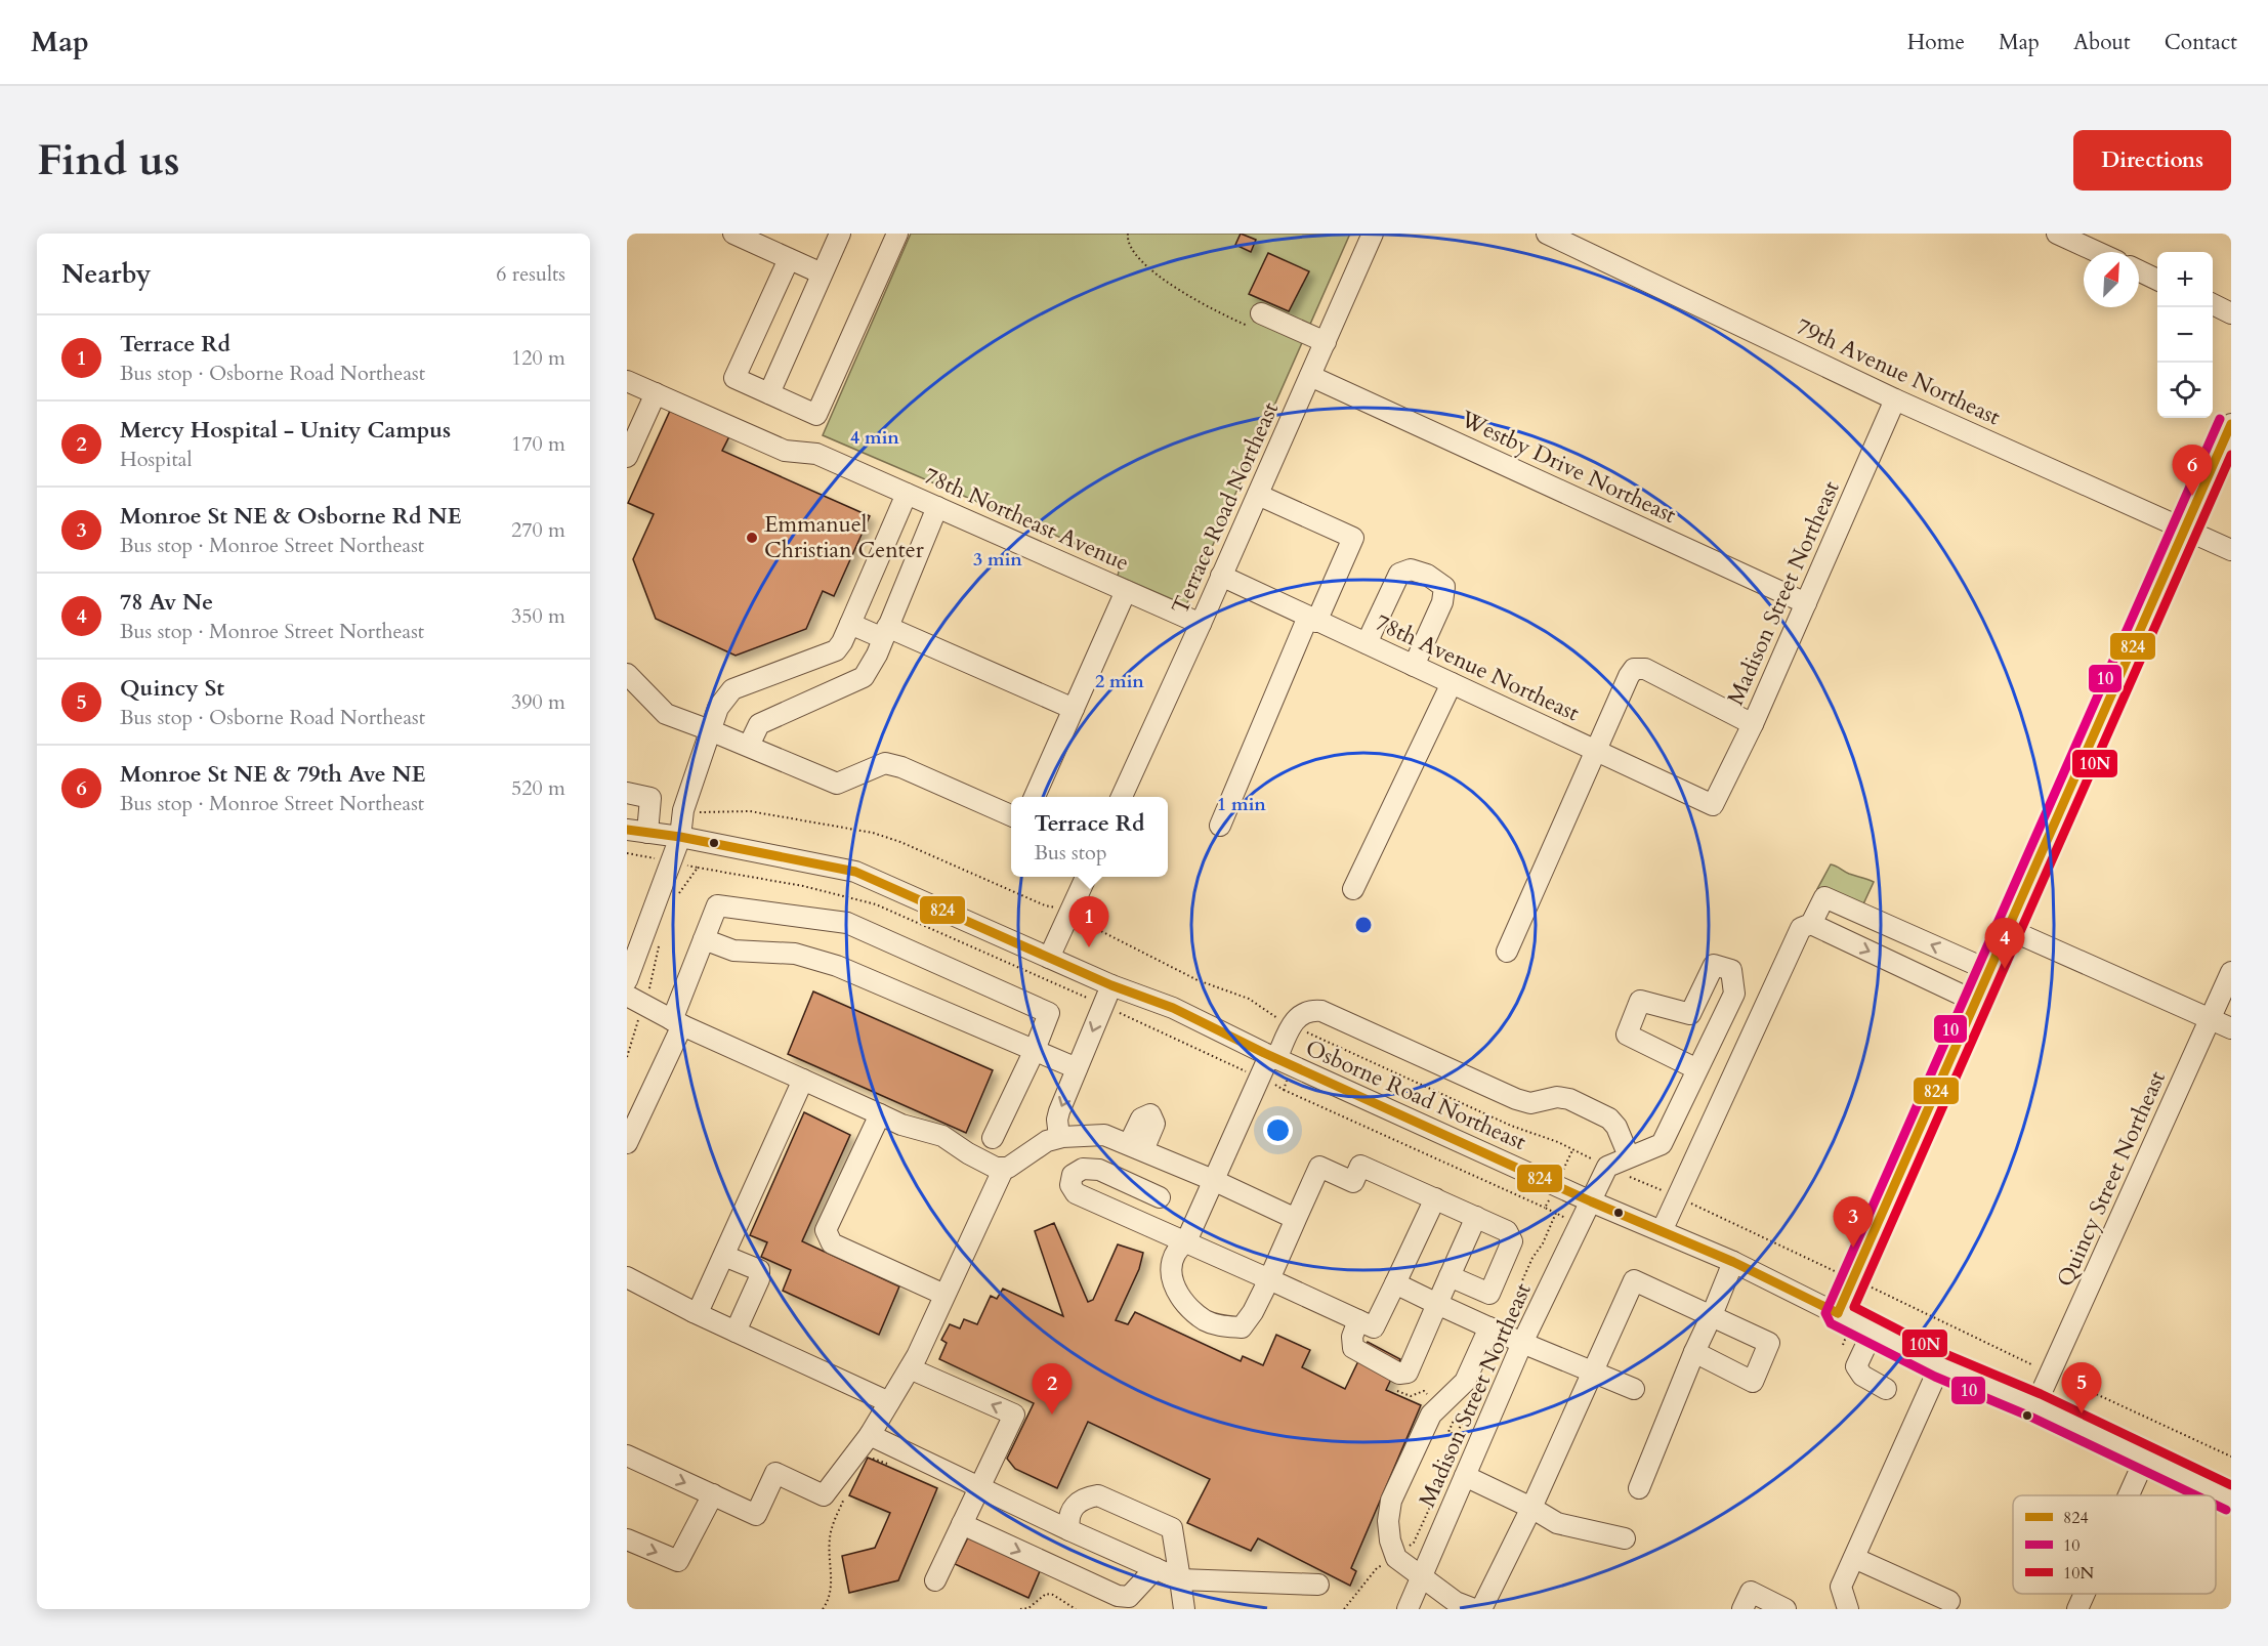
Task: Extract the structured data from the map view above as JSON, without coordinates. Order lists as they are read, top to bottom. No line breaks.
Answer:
{"streets":{"street":["79th Avenue Northeast","Westby Drive Northeast","Terrace Road Northeast","78th Northeast Avenue","Madison Street Northeast","78th Avenue Northeast","Osborne Road Northeast","Quincy Street Northeast"]},"crossings":[["79th Avenue Northeast","Madison Street Northeast"],["Westby Drive Northeast","Terrace Road Northeast"],["Westby Drive Northeast","Madison Street Northeast"],["Terrace Road Northeast","78th Northeast Avenue"],["Terrace Road Northeast","78th Avenue Northeast"],["Madison Street Northeast","78th Avenue Northeast"],["Madison Street Northeast","Osborne Road Northeast"],["Osborne Road Northeast","Quincy Street Northeast"]],"places":["Emmanuel Christian Center"],"lines":["transit line 10","transit line 824","transit line 10N"],"legend":["824","10","10N"],"north":"top right","page":{"header":"Map","nav":["Home","Map","About","Contact"],"buttons":"Directions","title":"Find us","heading":["Nearby","6 results"],"map_buttons":["+","−"],"list":[{"mark":"1","name":"Terrace Rd","note":"Bus stop · Osborne Road Northeast","value":"120 m"},{"mark":"2","name":"Mercy Hospital - Unity Campus","note":"Hospital","value":"170 m"},{"mark":"3","name":"Monroe St NE & Osborne Rd NE","note":"Bus stop · Monroe Street Northeast","value":"270 m"},{"mark":"4","name":"78 Av Ne","note":"Bus stop · Monroe Street Northeast","value":"350 m"},{"mark":"5","name":"Quincy St","note":"Bus stop · Osborne Road Northeast","value":"390 m"},{"mark":"6","name":"Monroe St NE & 79th Ave NE","note":"Bus stop · Monroe Street Northeast","value":"520 m"}],"pins":["6","1","4","3","5","2"],"popup":["Terrace Rd","Bus stop"]},"rings":["4 min","3 min","2 min","1 min"]}
